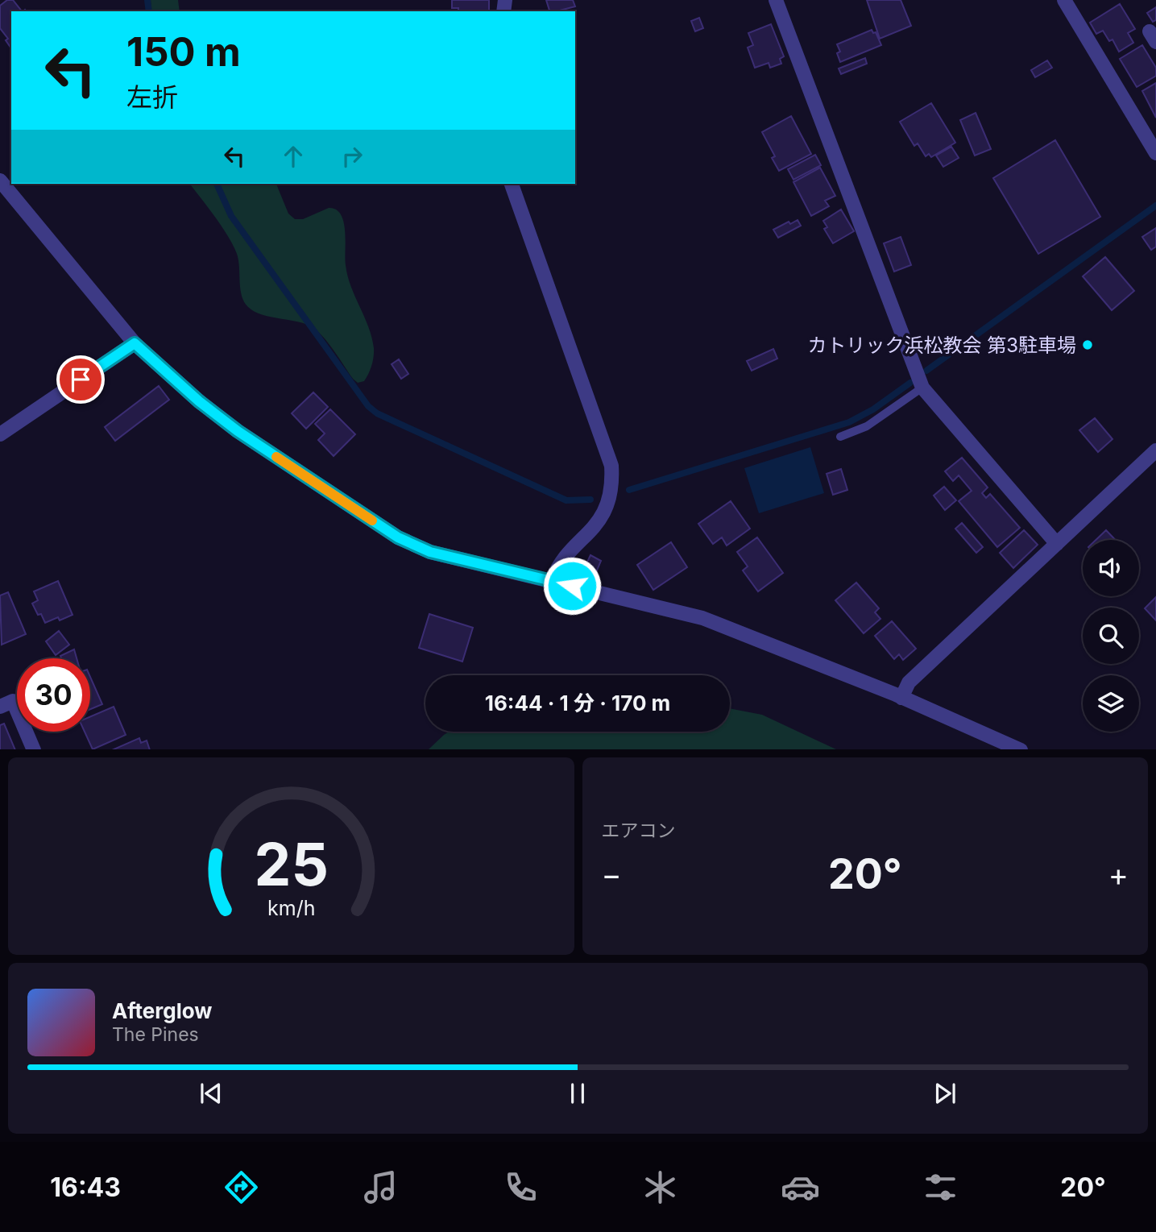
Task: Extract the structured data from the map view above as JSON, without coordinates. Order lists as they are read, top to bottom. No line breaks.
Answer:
{"places":["カトリック浜松教会 第3駐車場"],"page":{"turn":["150 m","左折"],"limit":"30","trip":"16:44 · 1 分 · 170 m","tile":"エアコン","heat":["−","20°","+"],"song":["Afterglow","The Pines"],"tabs":["16:43","20°"],"gauge":["25","km/h"]}}
